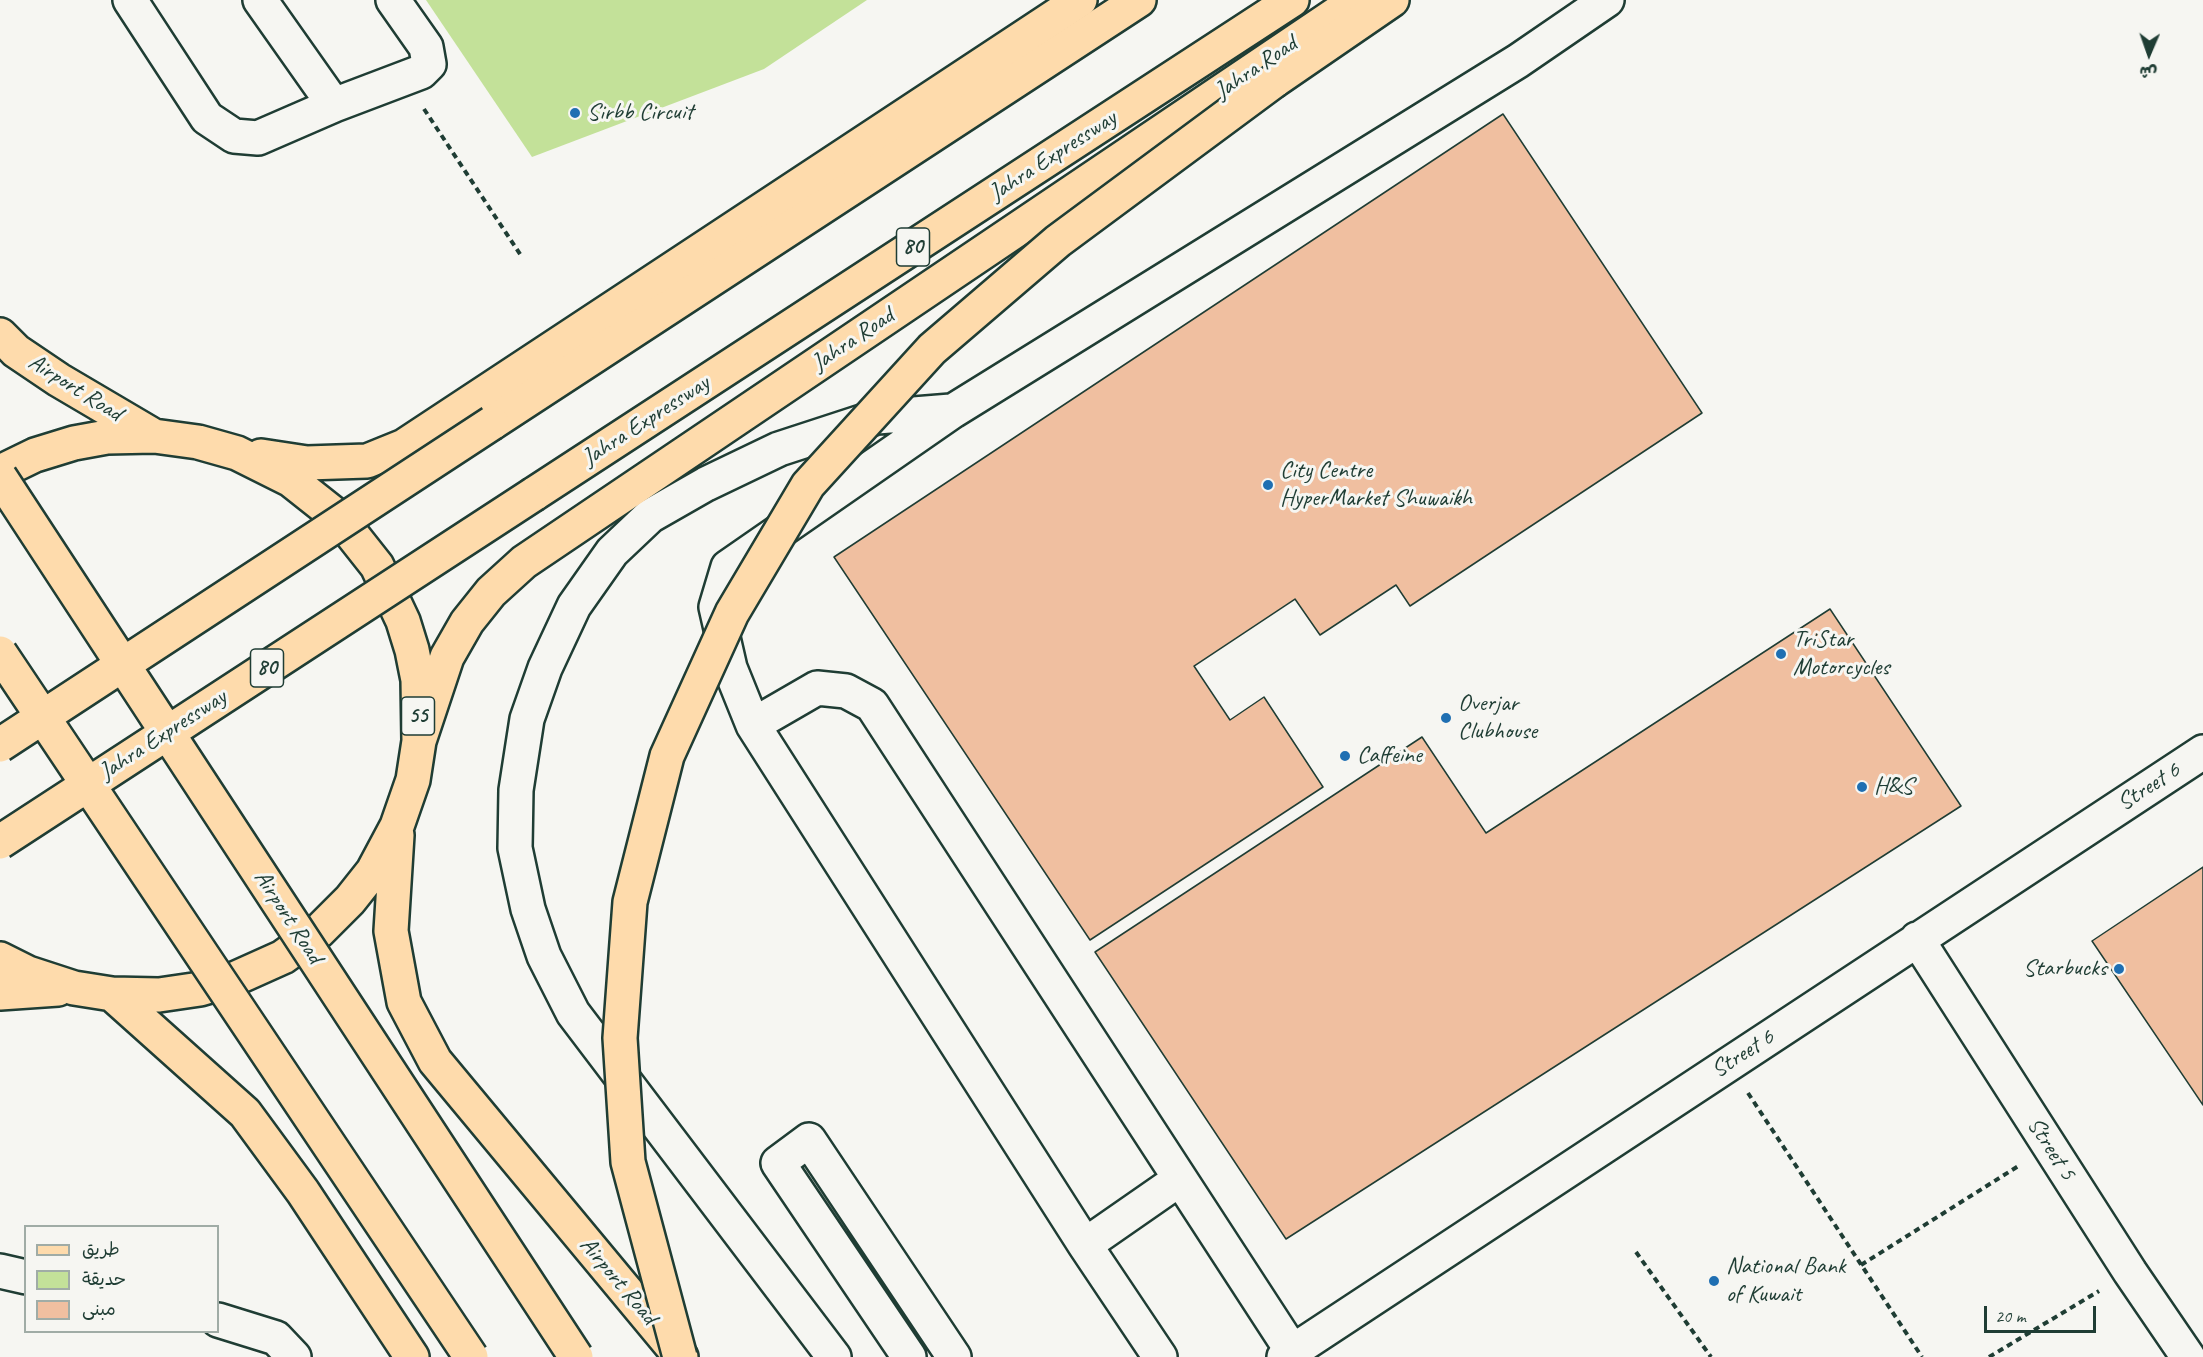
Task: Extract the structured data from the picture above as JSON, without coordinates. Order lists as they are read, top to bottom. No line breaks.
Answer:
{"streets":{"main road":["Jahra Road","Jahra Expressway","80","Airport Road","55"],"street":["Street 6","Street 5"]},"crossings":[["Jahra Road","55"],["Airport Road","55"],["Street 6","Street 5"]],"places":["Sirbb Circuit","City Centre HyperMarket Shuwaikh","TriStar Motorcycles","Overjar Clubhouse","Caffeine","H&S","Starbucks","National Bank of Kuwait"],"legend":["طريق","حديقة","مبنى"],"scale_bar":"20 m","north":"bottom"}
